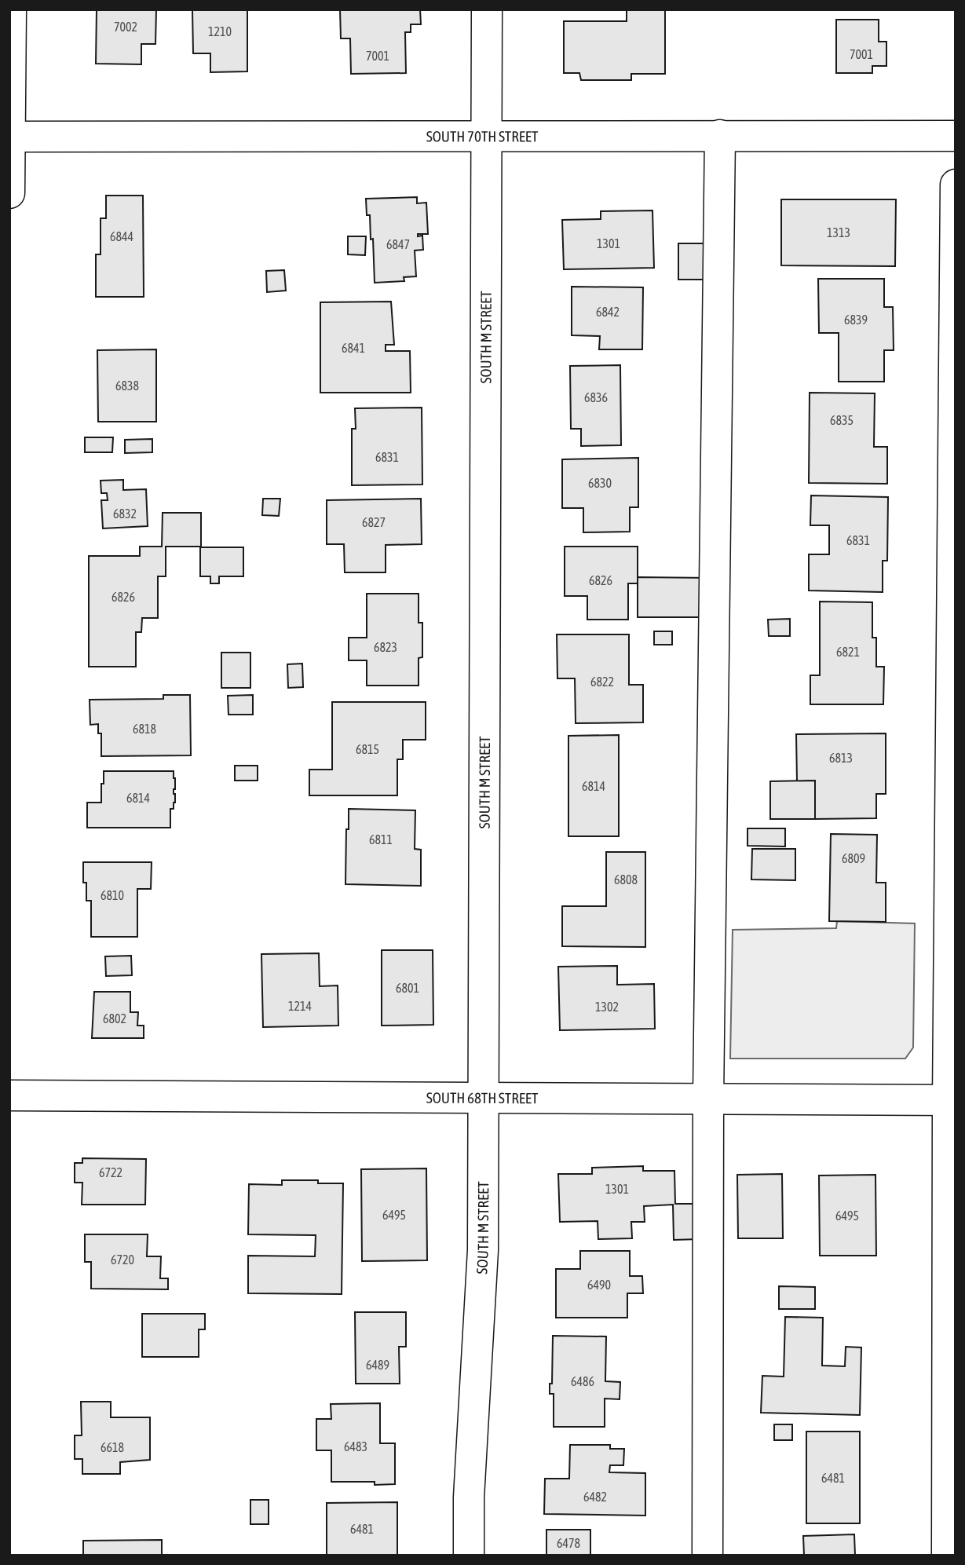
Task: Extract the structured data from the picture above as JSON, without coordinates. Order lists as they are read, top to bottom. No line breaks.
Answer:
{"streets":{"street":["SOUTH 70TH STREET","SOUTH M STREET","SOUTH 68TH STREET"]},"crossings":[["SOUTH 70TH STREET","SOUTH M STREET"],["SOUTH M STREET","SOUTH 68TH STREET"]],"house_numbers":["7002","1210","7001","7001","1313","6844","1301","6847","6842","6839","6841","6838","6836","6835","6831","6830","6832","6827","6831","6826","6826","6823","6821","6822","6818","6815","6813","6814","6814","6811","6809","6808","6810","6801","1214","1302","6802","6722","1301","6495","6495","6720","6490","6489","6486","6483","6618","6481","6482","6481","6478"]}
